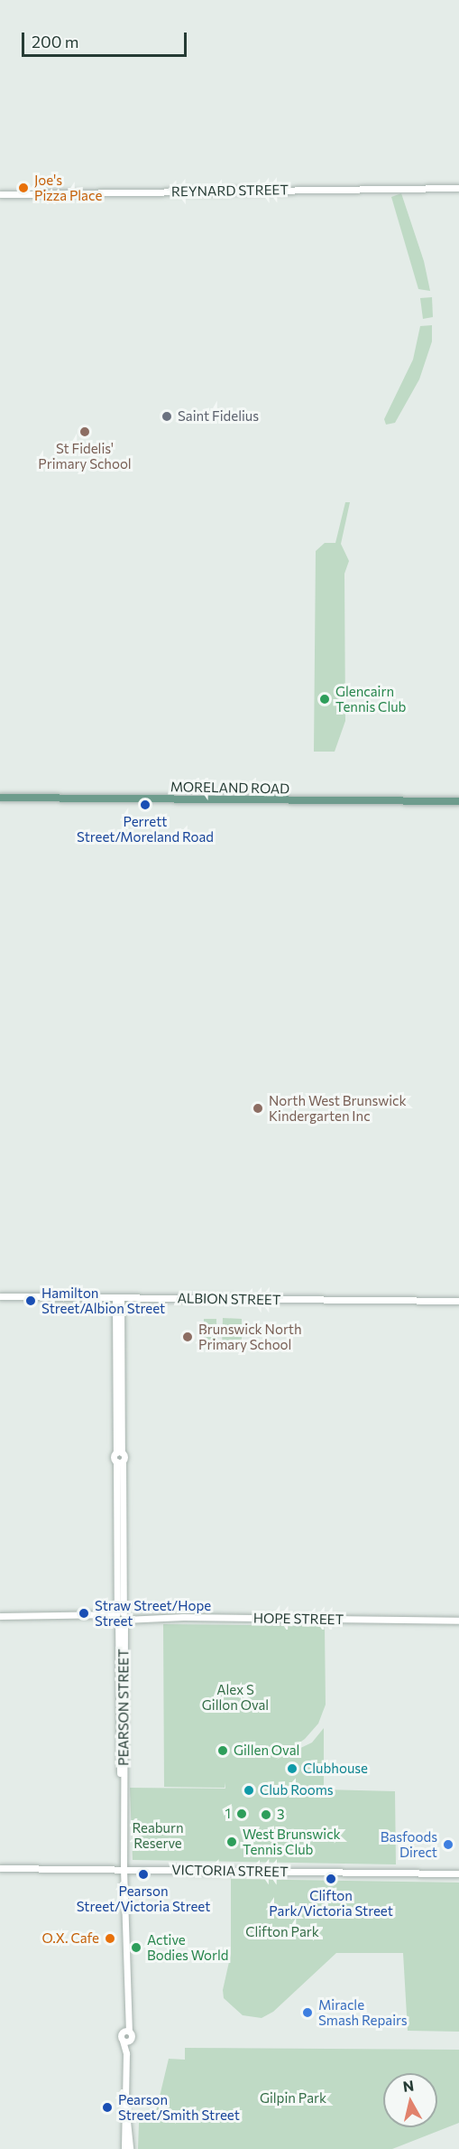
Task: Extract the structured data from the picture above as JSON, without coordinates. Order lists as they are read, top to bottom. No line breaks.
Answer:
{"streets":{"main road":["MORELAND ROAD"],"street":["REYNARD STREET","ALBION STREET","HOPE STREET","PEARSON STREET","VICTORIA STREET"]},"crossings":[["ALBION STREET","PEARSON STREET"],["HOPE STREET","PEARSON STREET"],["PEARSON STREET","VICTORIA STREET"]],"parks":["Alex S Gillon Oval","Reaburn Reserve","Clifton Park","Gilpin Park"],"places":["Joe's Pizza Place","Saint Fidelius","St Fidelis' Primary School","Glencairn Tennis Club","Perrett Street/Moreland Road","North West Brunswick Kindergarten Inc","Hamilton Street/Albion Street","Brunswick North Primary School","Straw Street/Hope Street","Gillen Oval","Clubhouse","Club Rooms","1","3","West Brunswick Tennis Club","Basfoods Direct","Pearson Street/Victoria Street","Clifton Park/Victoria Street","O.X. Cafe","Active Bodies World","Miracle Smash Repairs","Pearson Street/Smith Street"],"scale_bar":"200 m","north":"top"}
